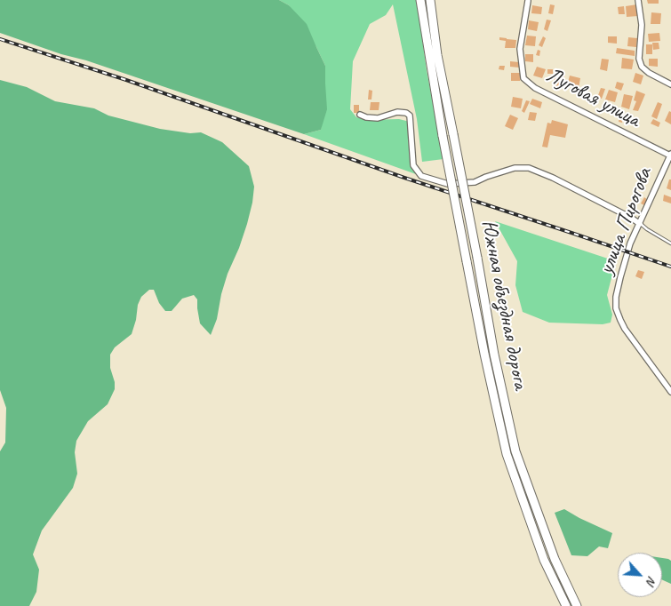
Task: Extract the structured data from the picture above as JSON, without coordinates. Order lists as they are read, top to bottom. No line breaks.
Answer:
{"streets":{"main road":["Южная объездная дорога"],"street":["Луговая улица","улица Пирогова"]},"crossings":[["Луговая улица","улица Пирогова"]],"north":"bottom right"}
